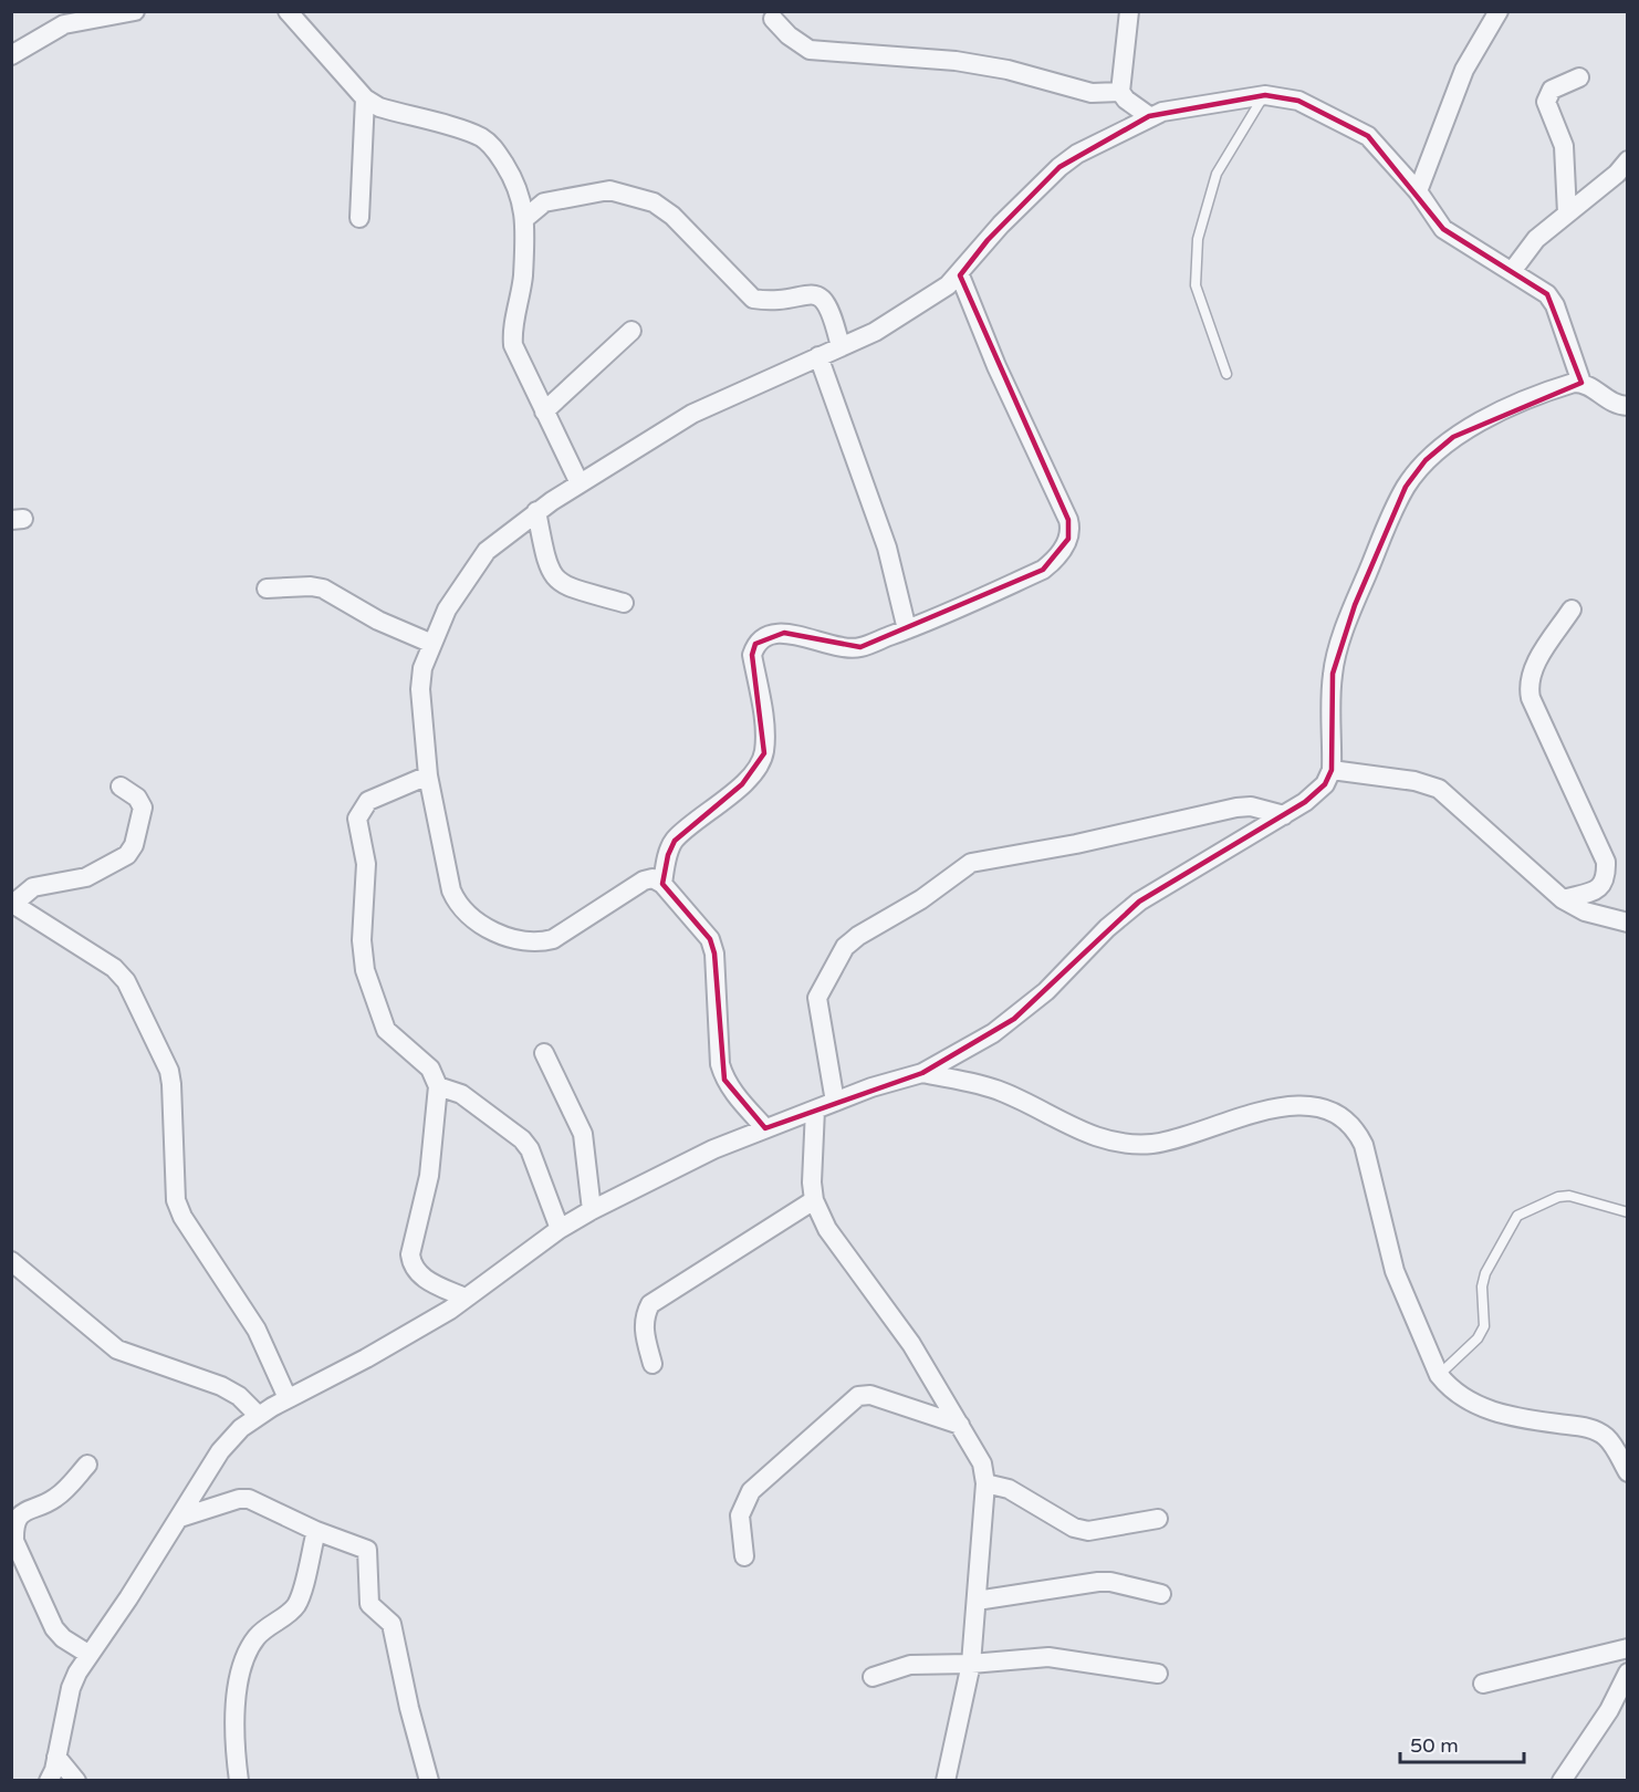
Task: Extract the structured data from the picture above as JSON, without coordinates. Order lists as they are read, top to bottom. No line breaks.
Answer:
{"scale_bar":"50 m"}
